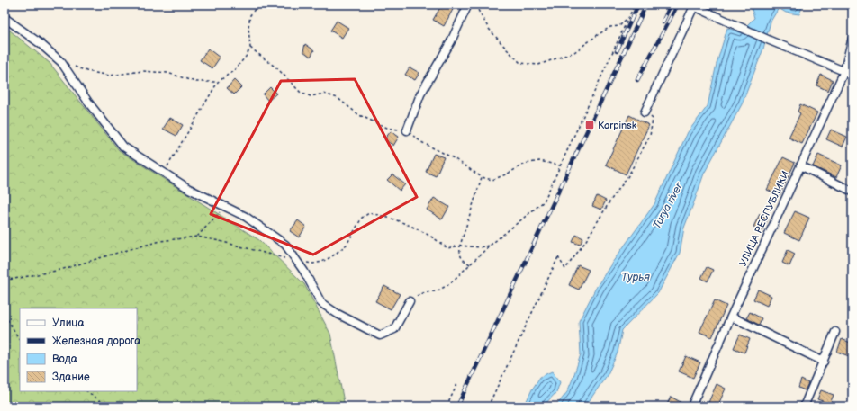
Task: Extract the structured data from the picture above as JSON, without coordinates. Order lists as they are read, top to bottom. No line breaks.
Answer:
{"streets":{"street":["УЛИЦА РЕСПУБЛИКИ"]},"water":["Turya river","Турья"],"places":{"transit":["Karpinsk"]},"legend":["Улица","Железная дорога","Вода","Здание"]}
